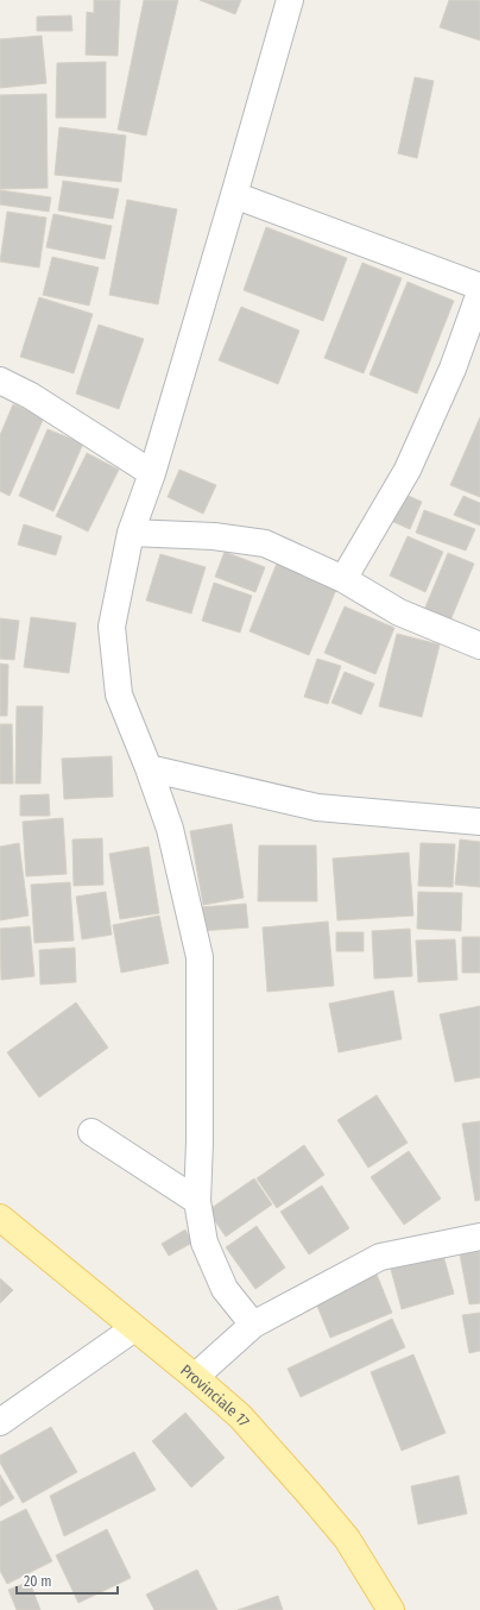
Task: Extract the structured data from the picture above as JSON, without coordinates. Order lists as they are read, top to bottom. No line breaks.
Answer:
{"streets":{"main road":["Provinciale 17"]},"scale_bar":"20 m"}
